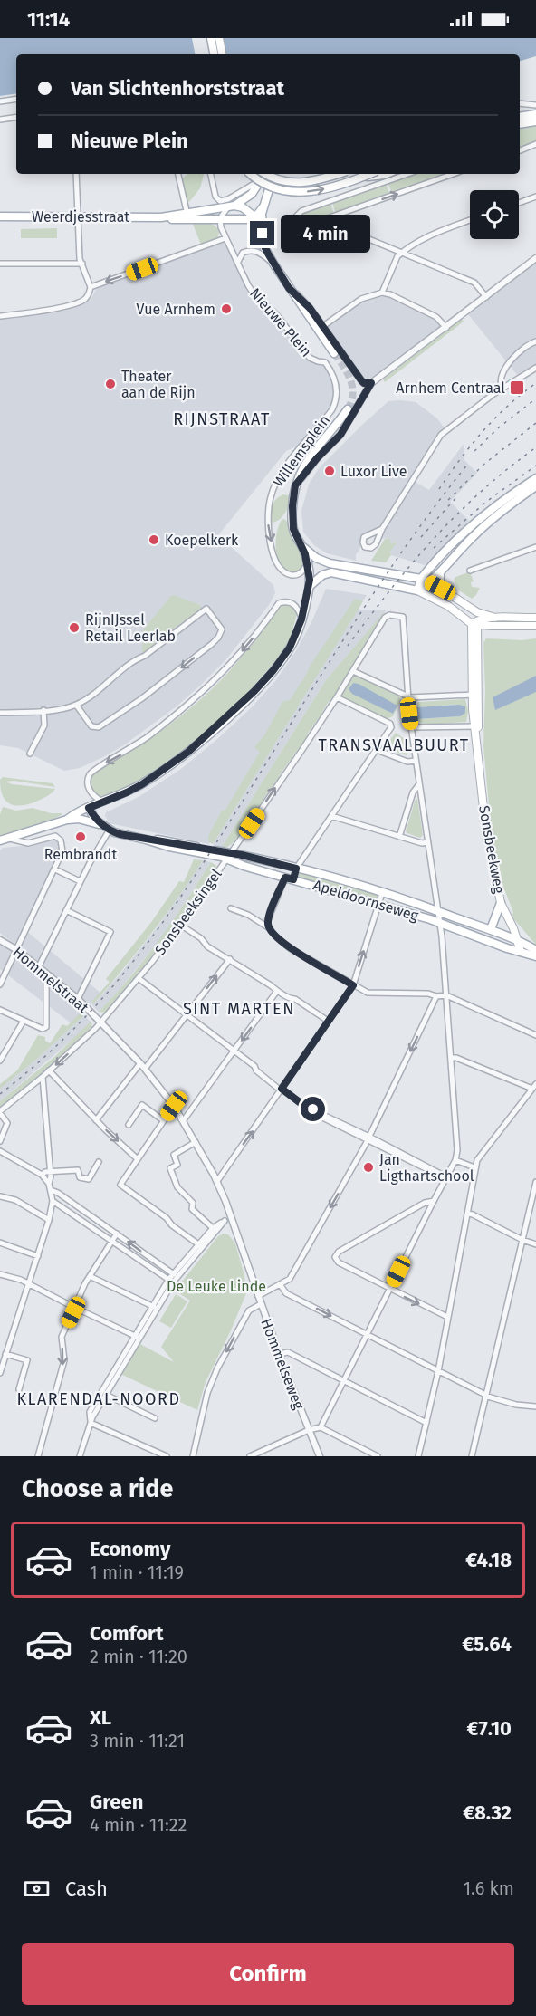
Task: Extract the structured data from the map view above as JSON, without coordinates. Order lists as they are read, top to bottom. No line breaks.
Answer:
{"streets":{"main road":["Weerdjesstraat","Nieuwe Plein","Willemsplein","Sonsbeekweg","Apeldoornseweg"],"street":["Sonsbeeksingel","Hommelstraat","Hommelseweg"]},"crossings":[["Weerdjesstraat","Nieuwe Plein"],["Nieuwe Plein","Willemsplein"],["Willemsplein","Apeldoornseweg"],["Sonsbeekweg","Apeldoornseweg"],["Apeldoornseweg","Sonsbeeksingel"],["Sonsbeeksingel","Hommelstraat"],["Sonsbeeksingel","Hommelseweg"],["Hommelstraat","Hommelseweg"]],"districts":["RIJNSTRAAT","TRANSVAALBUURT","SINT MARTEN","KLARENDAL-NOORD"],"parks":["De Leuke Linde"],"places":{"other":["Vue Arnhem","Theater aan de Rijn","Luxor Live","Koepelkerk","RijnIJssel Retail Leerlab","Rembrandt","Jan Ligthartschool"],"transit":["Arnhem Centraal"]},"page":{"status":"11:14","banner":["Van Slichtenhorststraat","Nieuwe Plein"],"bubble":"4 min","heading":"Choose a ride","list":[{"name":"Economy","note":"1 min · 11:19","value":"€4.18"},{"name":"Comfort","note":"2 min · 11:20","value":"€5.64"},{"name":"XL","note":"3 min · 11:21","value":"€7.10"},{"name":"Green","note":"4 min · 11:22","value":"€8.32"}],"pay":["Cash","1.6 km"],"buttons":"Confirm"}}
